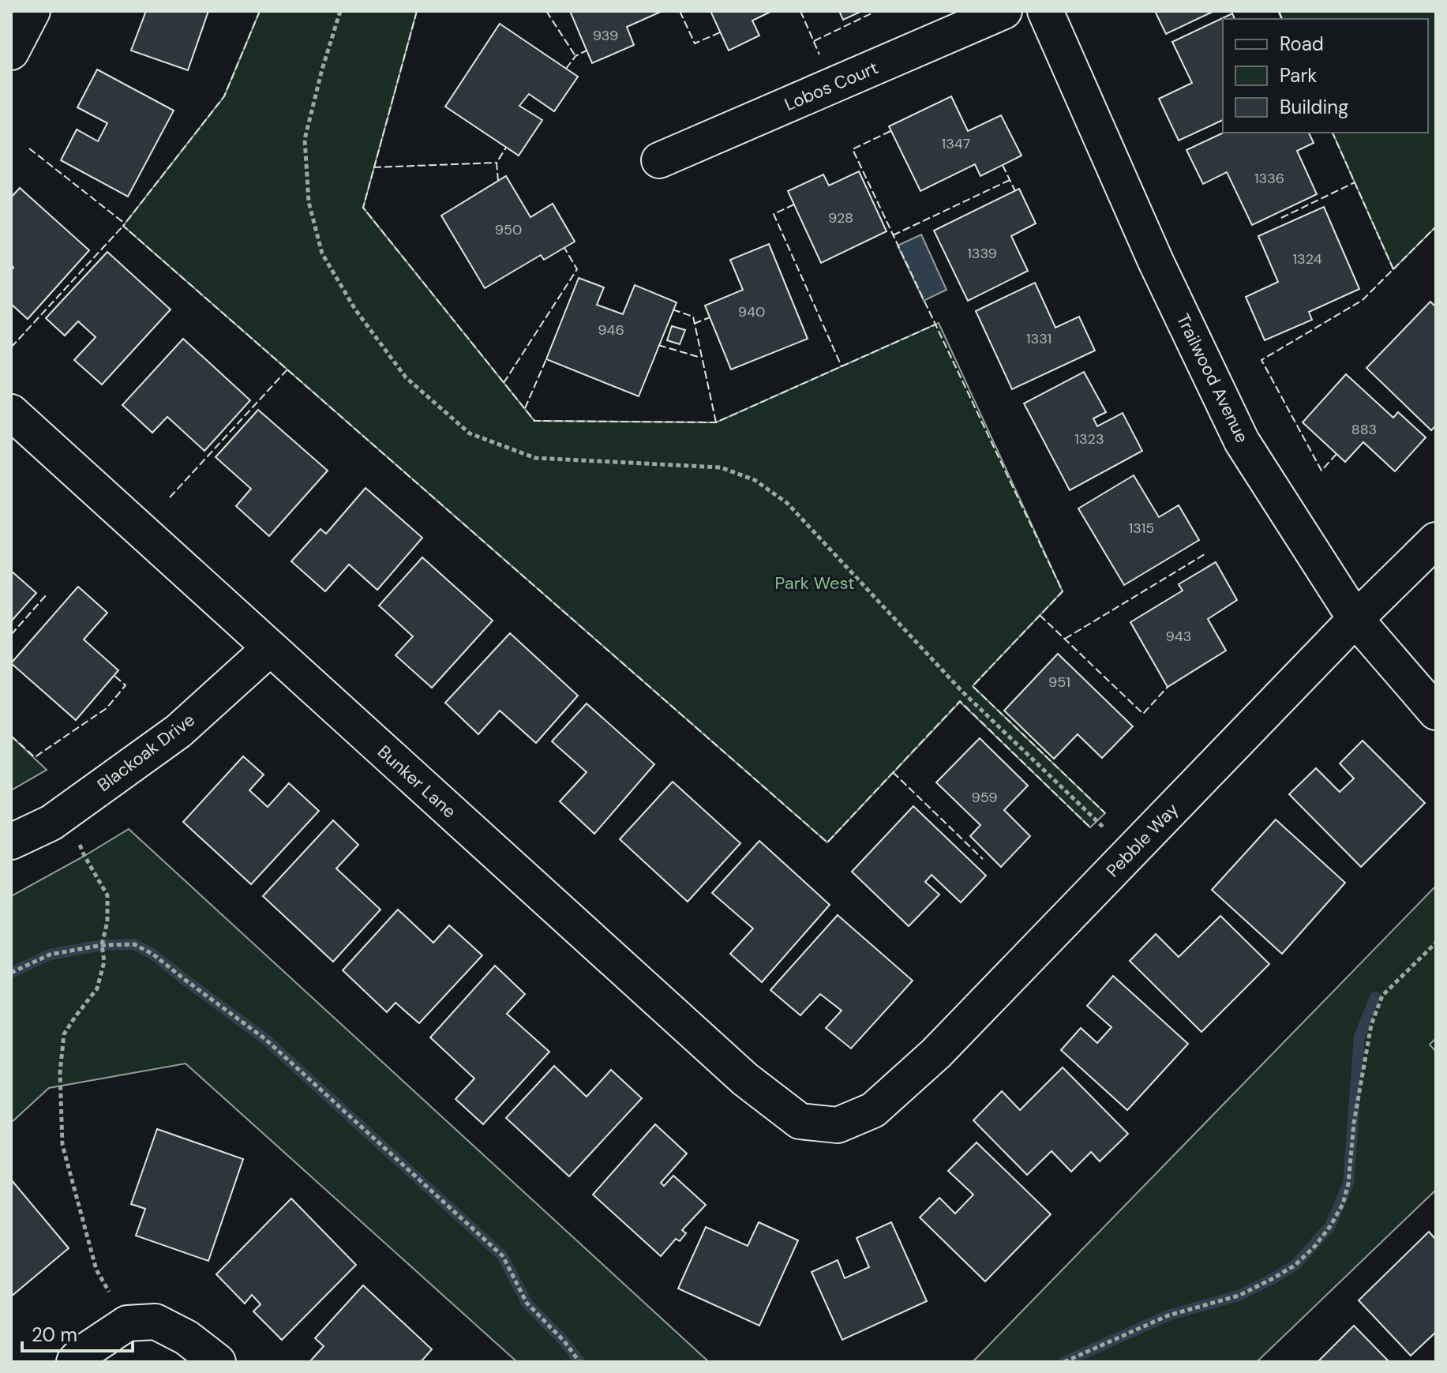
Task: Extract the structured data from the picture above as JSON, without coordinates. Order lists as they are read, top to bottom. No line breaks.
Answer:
{"streets":{"street":["Lobos Court","Trailwood Avenue","Blackoak Drive","Bunker Lane","Pebble Way"]},"crossings":[["Trailwood Avenue","Pebble Way"],["Blackoak Drive","Bunker Lane"],["Bunker Lane","Pebble Way"]],"parks":["Park West"],"house_numbers":["939","1347","1336","928","950","1339","1324","940","946","1331","883","1323","1315","943","951","959"],"legend":["Road","Park","Building"],"scale_bar":"20 m"}
